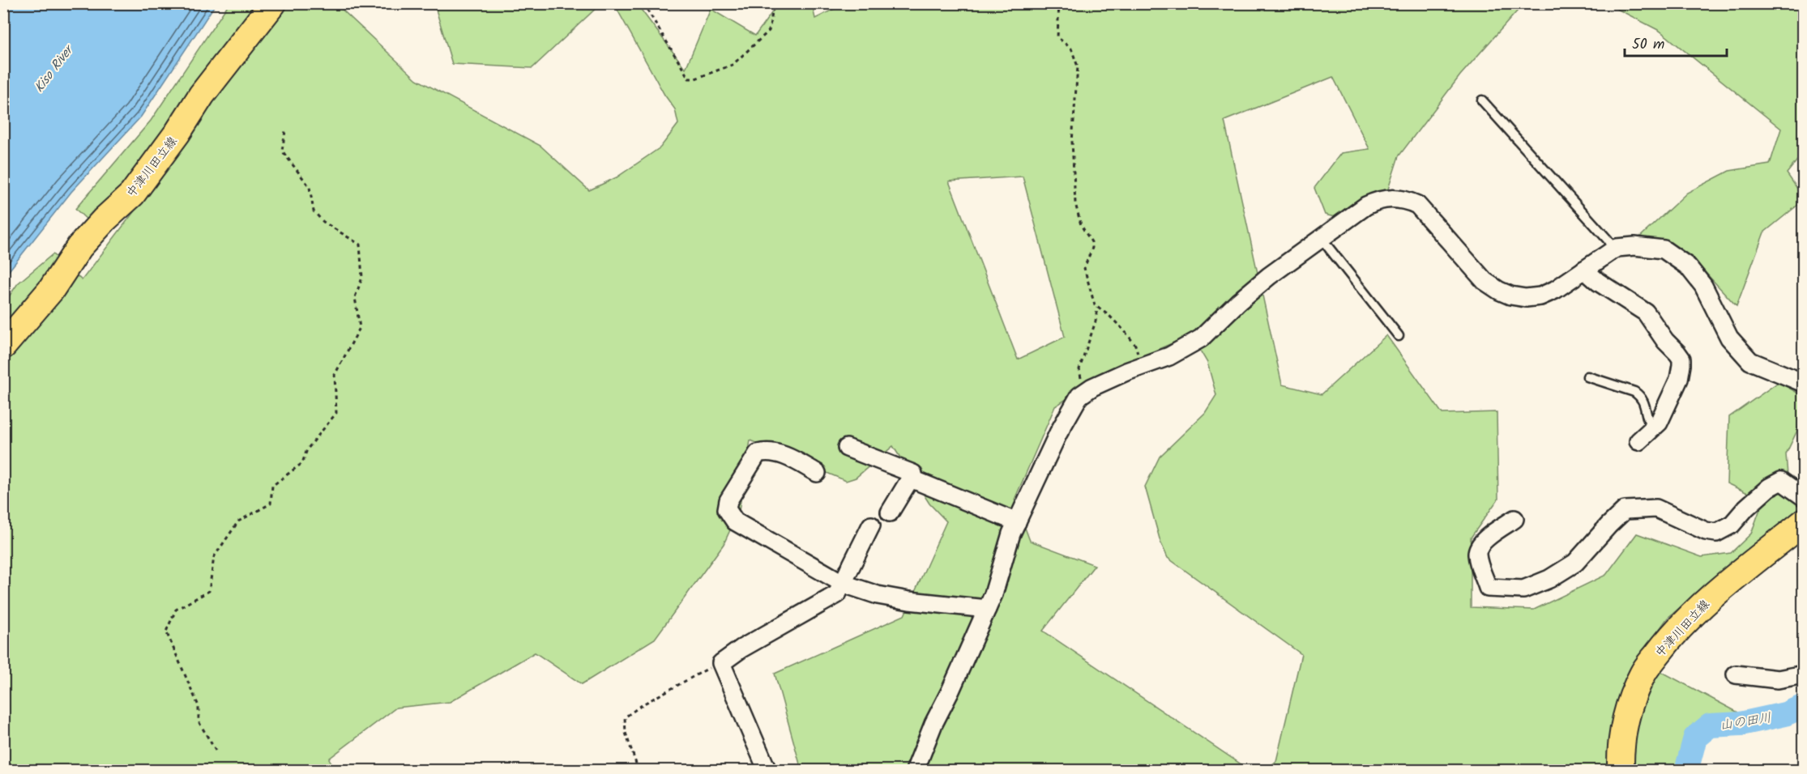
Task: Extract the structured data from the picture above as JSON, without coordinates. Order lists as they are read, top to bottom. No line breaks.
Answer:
{"streets":{"main road":["中津川田立線"]},"water":["Kiso River","山の田川"],"scale_bar":"50 m"}
